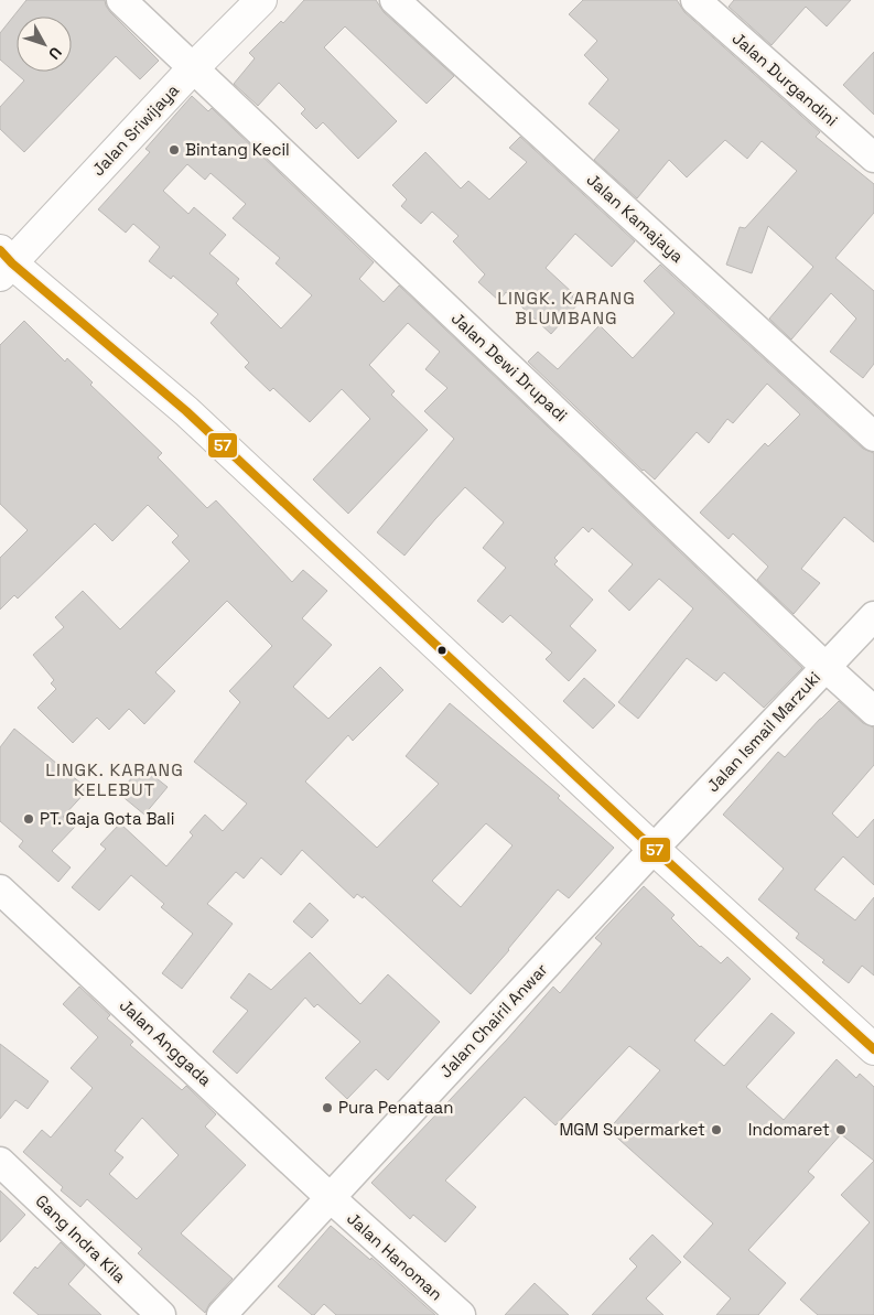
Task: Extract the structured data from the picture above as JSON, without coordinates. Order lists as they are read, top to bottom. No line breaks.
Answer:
{"streets":{"main road":["Jalan Sriwijaya"],"street":["Jalan Durgandini","Jalan Kamajaya","Jalan Dewi Drupadi","Jalan Ismail Marzuki","Jalan Chairil Anwar","Jalan Anggada","Gang Indra Kila","Jalan Hanoman"]},"crossings":[["Jalan Sriwijaya","Jalan Dewi Drupadi"],["Jalan Dewi Drupadi","Jalan Ismail Marzuki"],["Jalan Ismail Marzuki","Jalan Chairil Anwar"],["Jalan Chairil Anwar","Jalan Anggada"],["Jalan Chairil Anwar","Jalan Hanoman"],["Jalan Anggada","Jalan Hanoman"]],"districts":["LINGK. KARANG BLUMBANG","LINGK. KARANG KELEBUT"],"places":["Bintang Kecil","PT. Gaja Gota Bali","Pura Penataan","MGM Supermarket","Indomaret"],"lines":["transit line 57"],"north":"bottom right"}
